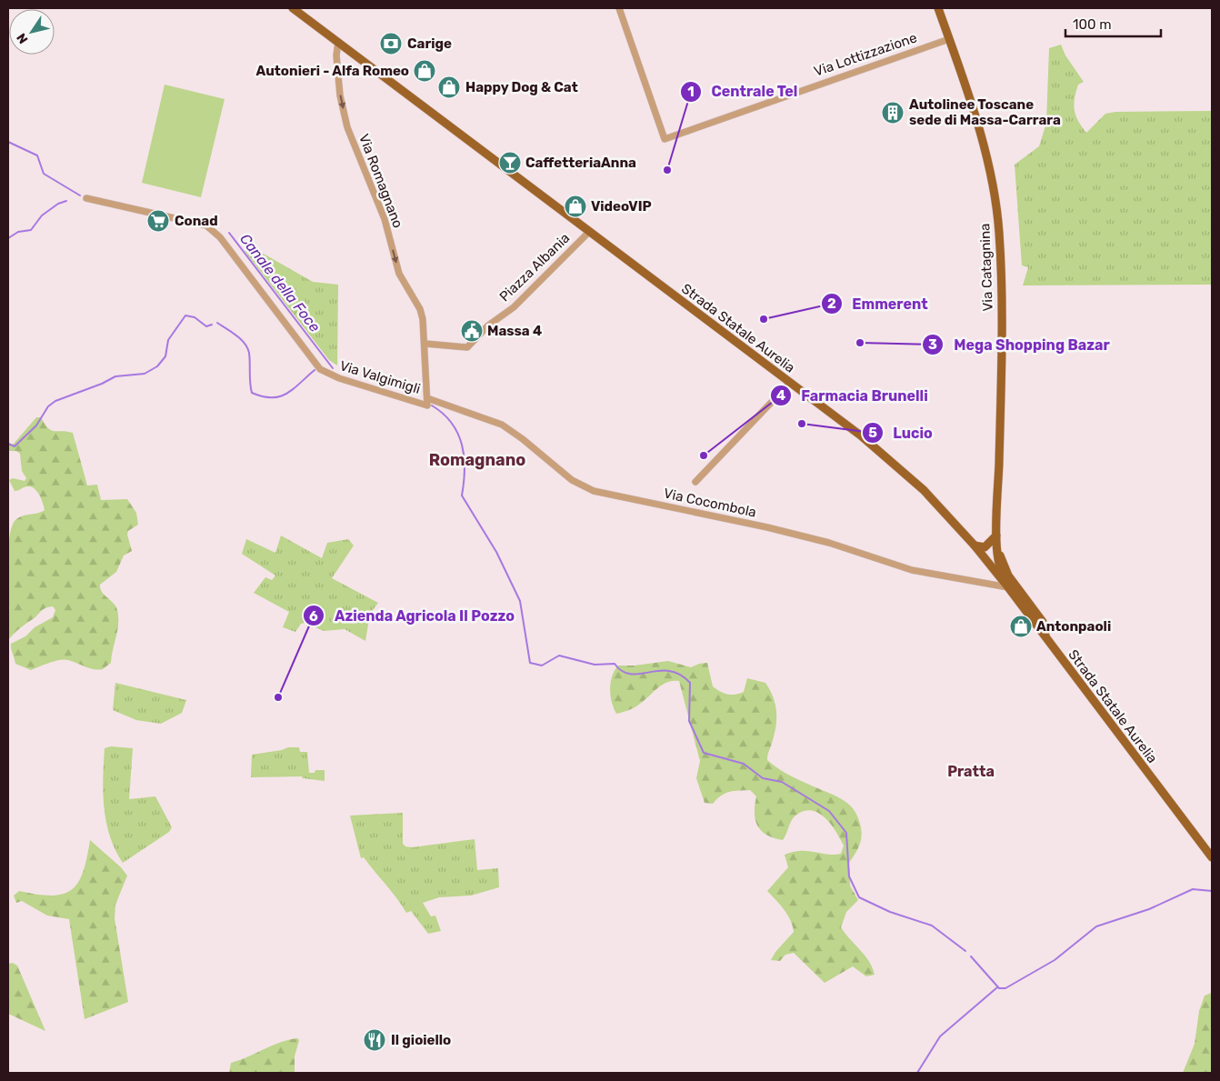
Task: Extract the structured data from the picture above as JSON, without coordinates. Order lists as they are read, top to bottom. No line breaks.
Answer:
{"streets":{"main road":["Via Catagnina","Strada Statale Aurelia"],"street":["Via Lottizzazione","Via Romagnano","Piazza Albania","Via Valgimigli","Via Cocombola"]},"crossings":[["Via Lottizzazione","Via Catagnina"],["Via Romagnano","Piazza Albania"],["Via Romagnano","Strada Statale Aurelia"],["Via Romagnano","Via Valgimigli"],["Via Romagnano","Via Cocombola"],["Piazza Albania","Strada Statale Aurelia"],["Via Catagnina","Strada Statale Aurelia"],["Via Catagnina","Via Cocombola"],["Strada Statale Aurelia","Via Cocombola"]],"one_way":["Via Romagnano"],"districts":["Romagnano","Pratta"],"water":["Canale della Foce"],"places":{"bank":["Carige"],"shop":["Autonieri - Alfa Romeo","Happy Dog & Cat","VideoVIP","Antonpaoli"],"building":["Autolinee Toscane sede di Massa-Carrara"],"bar":["CaffetteriaAnna"],"other":["Centrale Tel","Emmerent","Mega Shopping Bazar","Lucio","Farmacia Brunelli","Azienda Agricola Il Pozzo"],"supermarket":["Conad"],"public building":["Massa 4"],"restaurant":["Il gioiello"]},"scale_bar":"100 m","north":"bottom left"}
